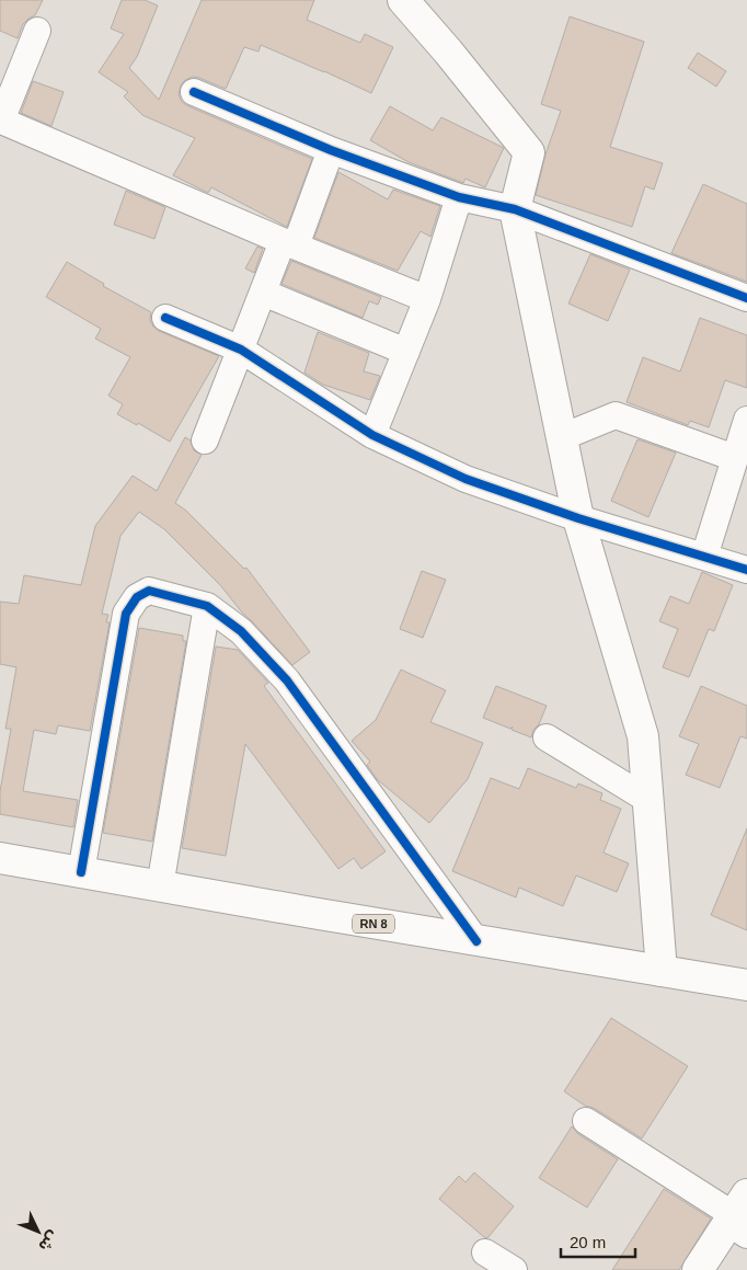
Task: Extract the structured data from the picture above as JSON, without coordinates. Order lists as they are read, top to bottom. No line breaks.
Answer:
{"streets":{"main road":["RN 8"]},"scale_bar":"20 m","north":"bottom right"}
